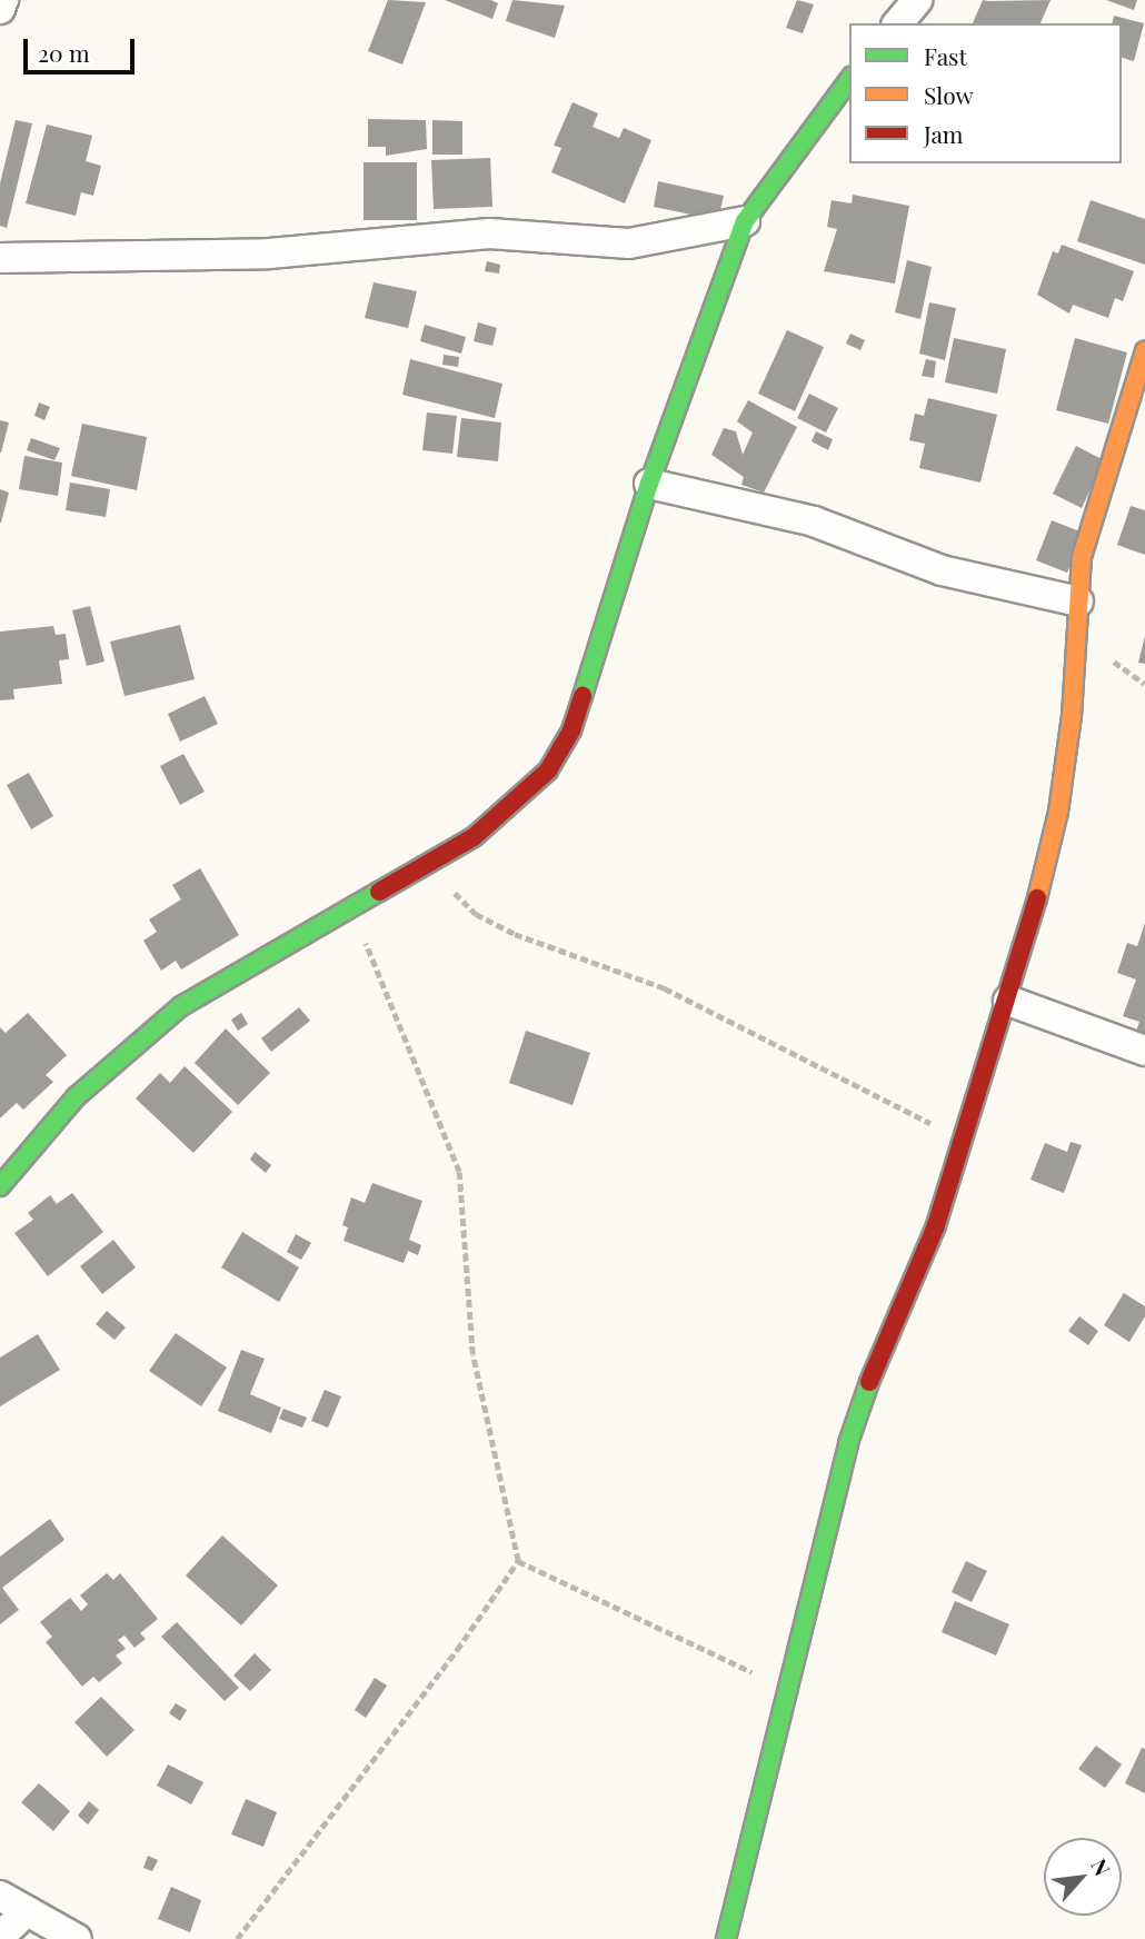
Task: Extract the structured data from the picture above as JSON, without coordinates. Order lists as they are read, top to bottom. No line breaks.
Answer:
{"legend":["Fast","Slow","Jam"],"scale_bar":"20 m","north":"top right"}
